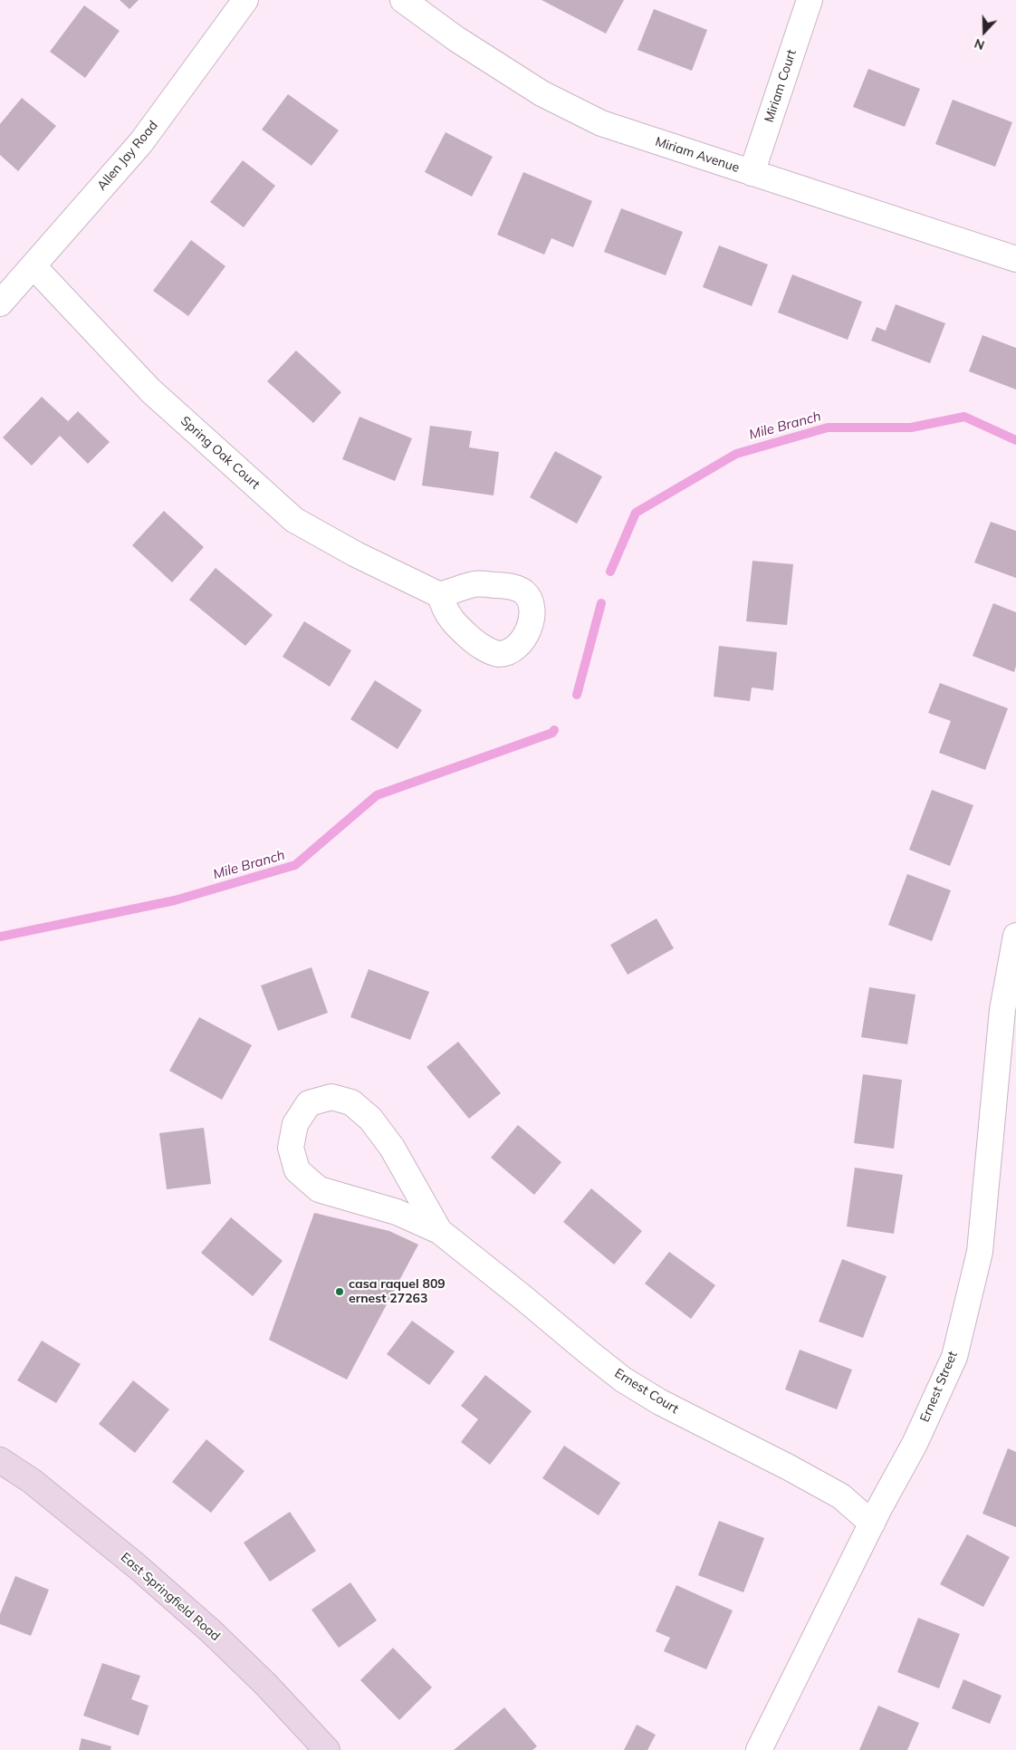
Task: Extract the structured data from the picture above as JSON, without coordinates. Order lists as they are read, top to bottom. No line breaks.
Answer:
{"streets":{"street":["Miriam Court","Miriam Avenue","Allen Jay Road","Spring Oak Court","Ernest Street","Ernest Court","East Springfield Road"]},"crossings":[["Miriam Court","Miriam Avenue"],["Allen Jay Road","Spring Oak Court"],["Ernest Street","Ernest Court"]],"water":["Mile Branch"],"places":["casa raquel 809 ernest 27263"],"north":"bottom"}
